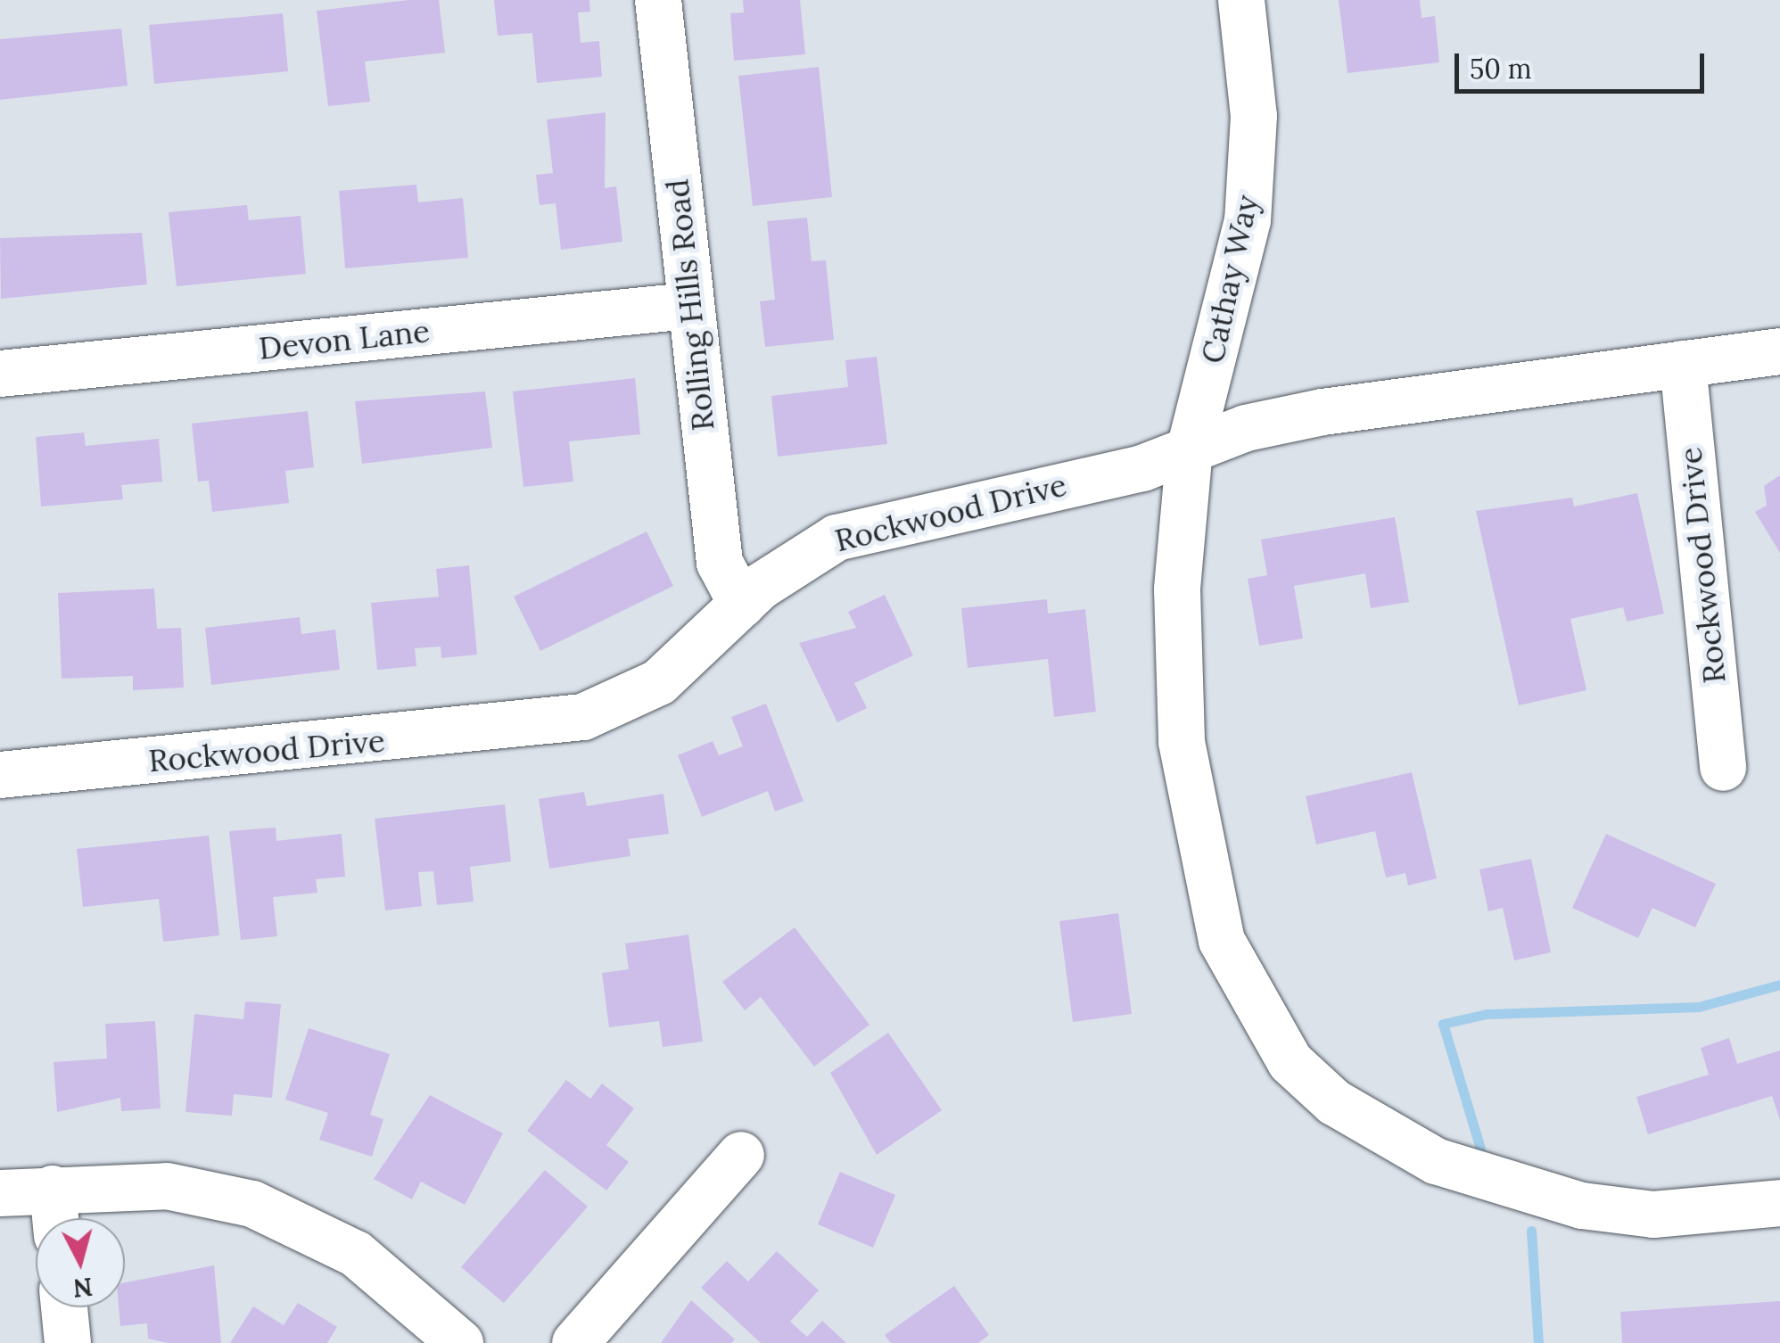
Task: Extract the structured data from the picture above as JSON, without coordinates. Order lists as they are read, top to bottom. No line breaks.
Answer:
{"streets":{"street":["Cathay Way","Rolling Hills Road","Devon Lane","Rockwood Drive"]},"crossings":[["Cathay Way","Rockwood Drive"],["Rolling Hills Road","Devon Lane"],["Rolling Hills Road","Rockwood Drive"]],"scale_bar":"50 m","north":"bottom"}
